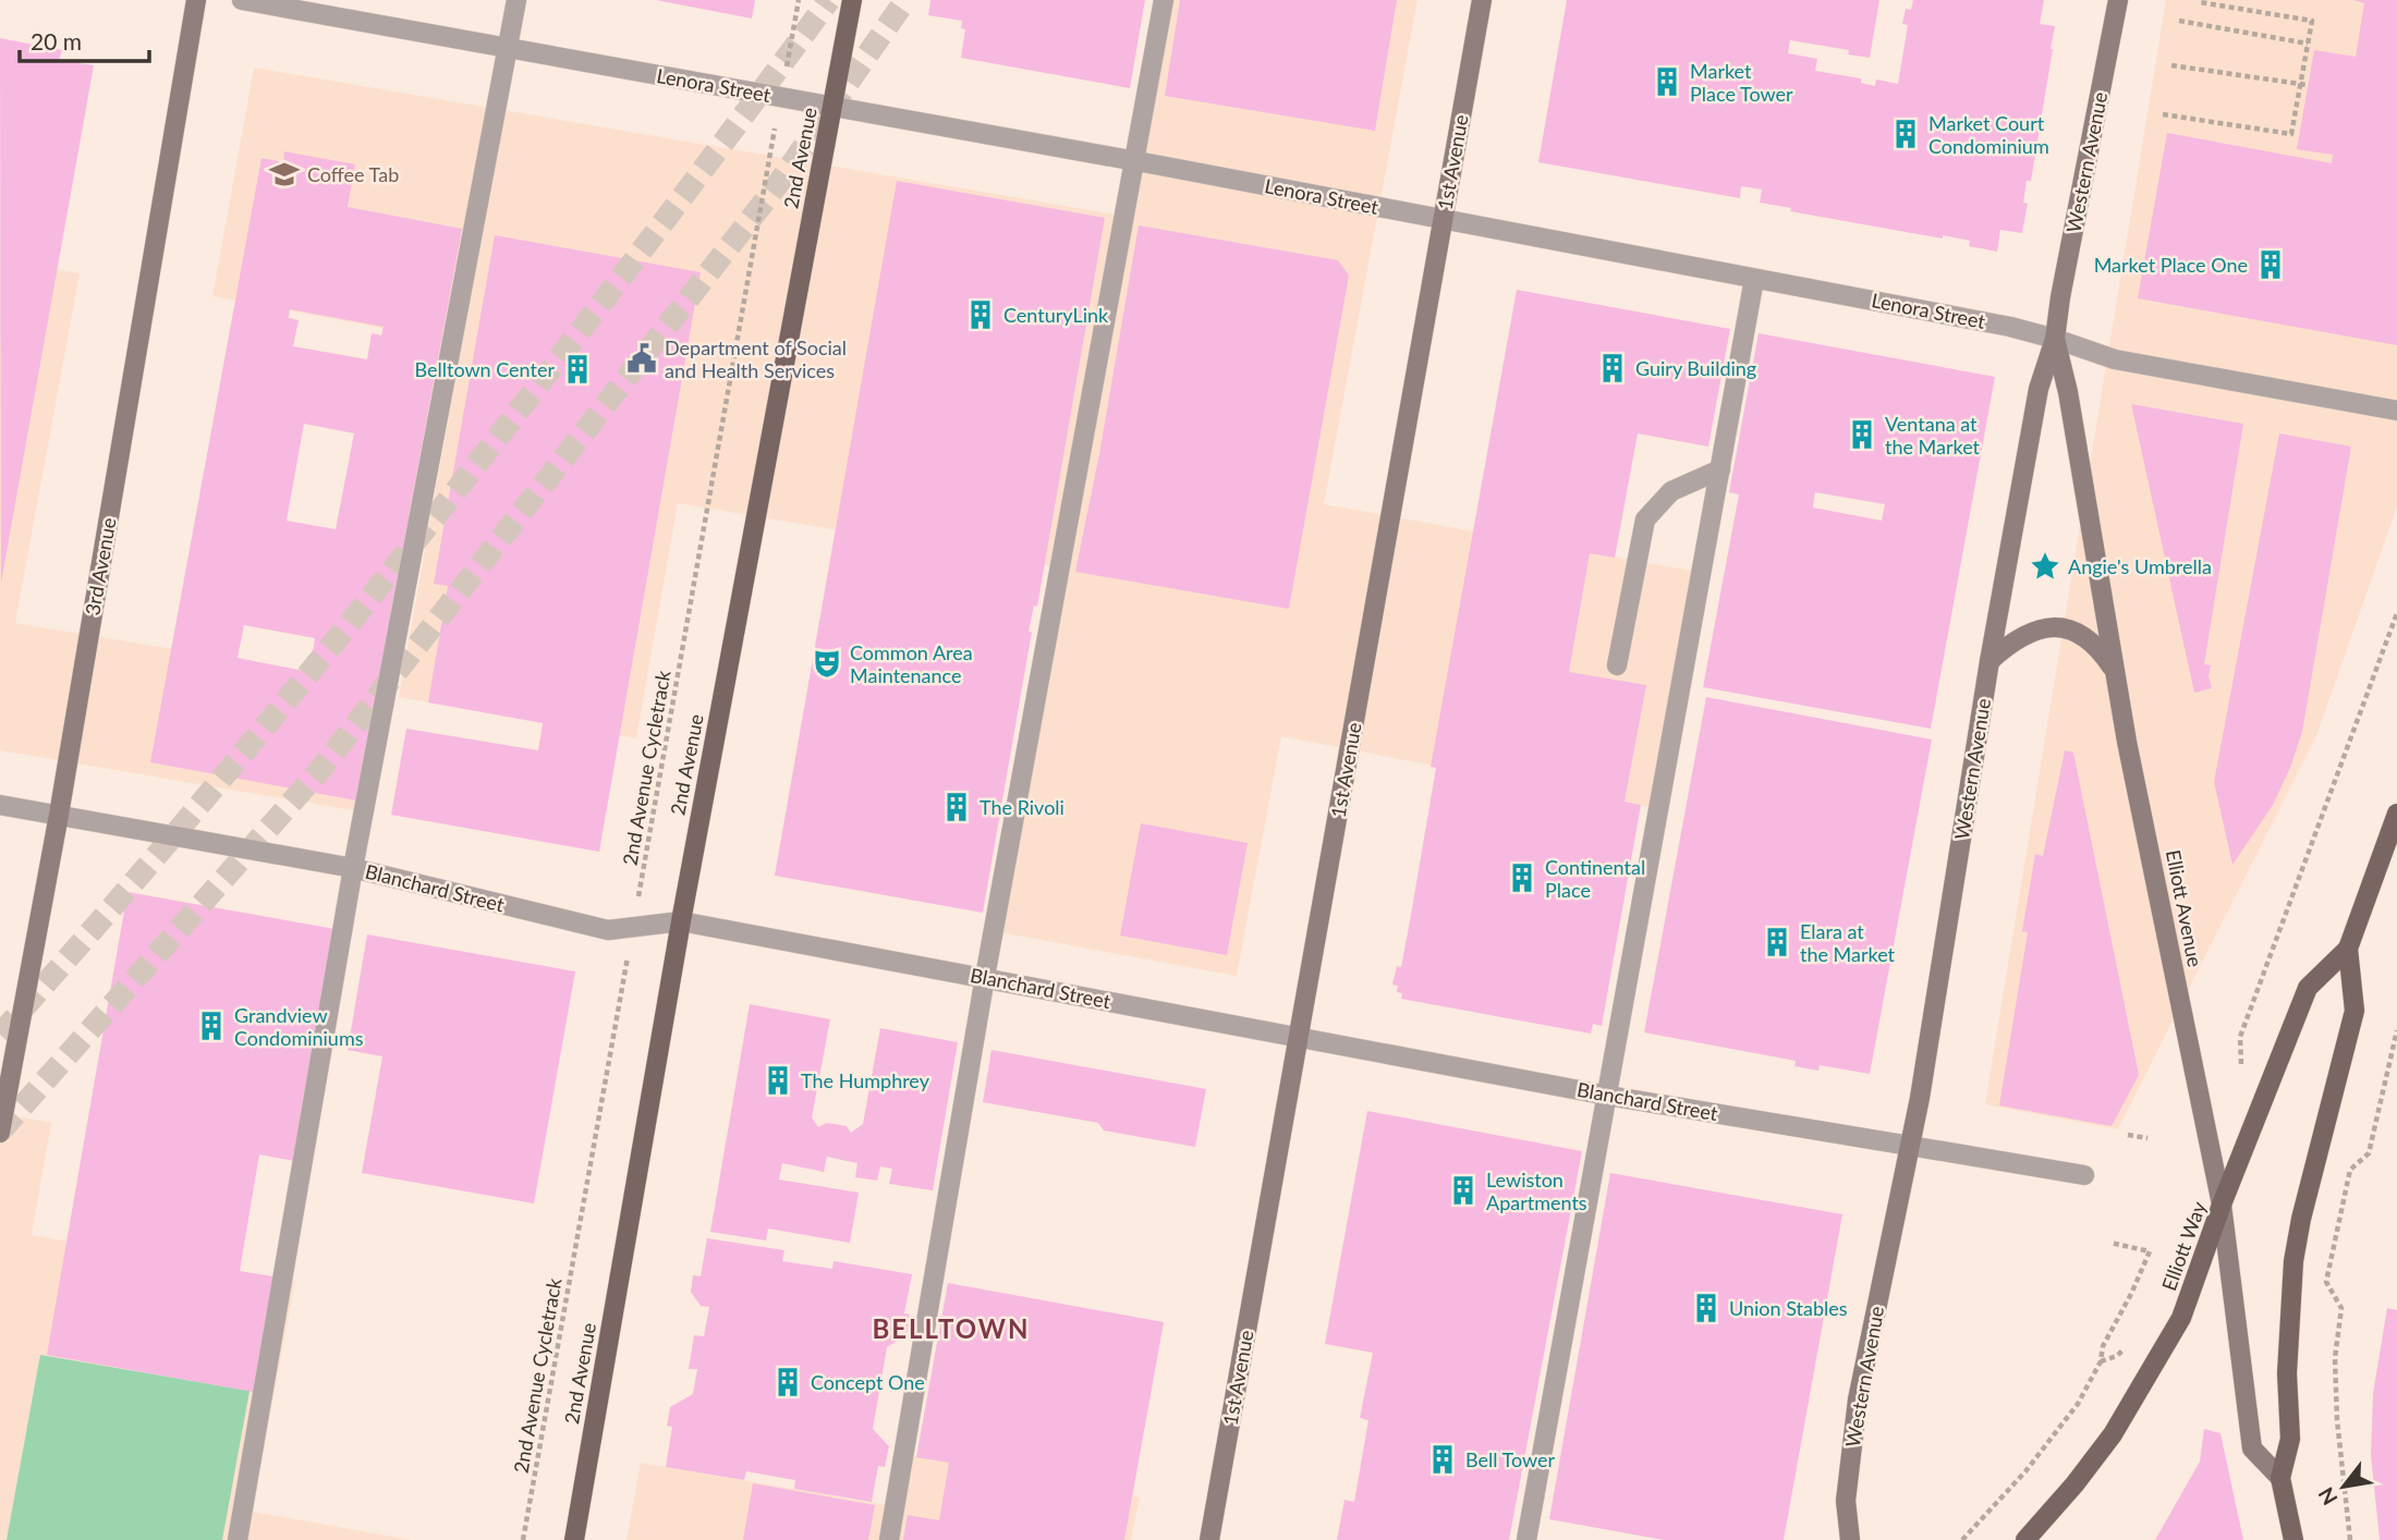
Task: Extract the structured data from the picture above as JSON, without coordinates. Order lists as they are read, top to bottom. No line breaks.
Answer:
{"streets":{"main road":["2nd Avenue","1st Avenue","Western Avenue","3rd Avenue","Elliott Avenue","Elliott Way"],"street":["Lenora Street","Blanchard Street"],"path":["2nd Avenue Cycletrack"]},"crossings":[["Lenora Street","2nd Avenue"],["Lenora Street","1st Avenue"],["Lenora Street","Western Avenue"],["Lenora Street","2nd Avenue Cycletrack"],["Lenora Street","Elliott Avenue"],["2nd Avenue","Blanchard Street"],["1st Avenue","Blanchard Street"],["Western Avenue","Blanchard Street"],["Western Avenue","Elliott Avenue"],["3rd Avenue","Blanchard Street"],["2nd Avenue Cycletrack","Blanchard Street"],["Elliott Avenue","Elliott Way"]],"districts":["BELLTOWN"],"places":{"building":["Market Place Tower","Market Court Condominium","Market Place One","CenturyLink","Guiry Building","Belltown Center","Ventana at the Market","The Rivoli","Continental Place","Elara at the Market","Grandview Condominiums","The Humphrey","Lewiston Apartments","Union Stables","Concept One","Bell Tower"],"school or university":["Coffee Tab"],"public building":["Department of Social and Health Services"],"place":["Angie's Umbrella"],"theatre":["Common Area Maintenance"]},"scale_bar":"20 m","north":"bottom left"}
